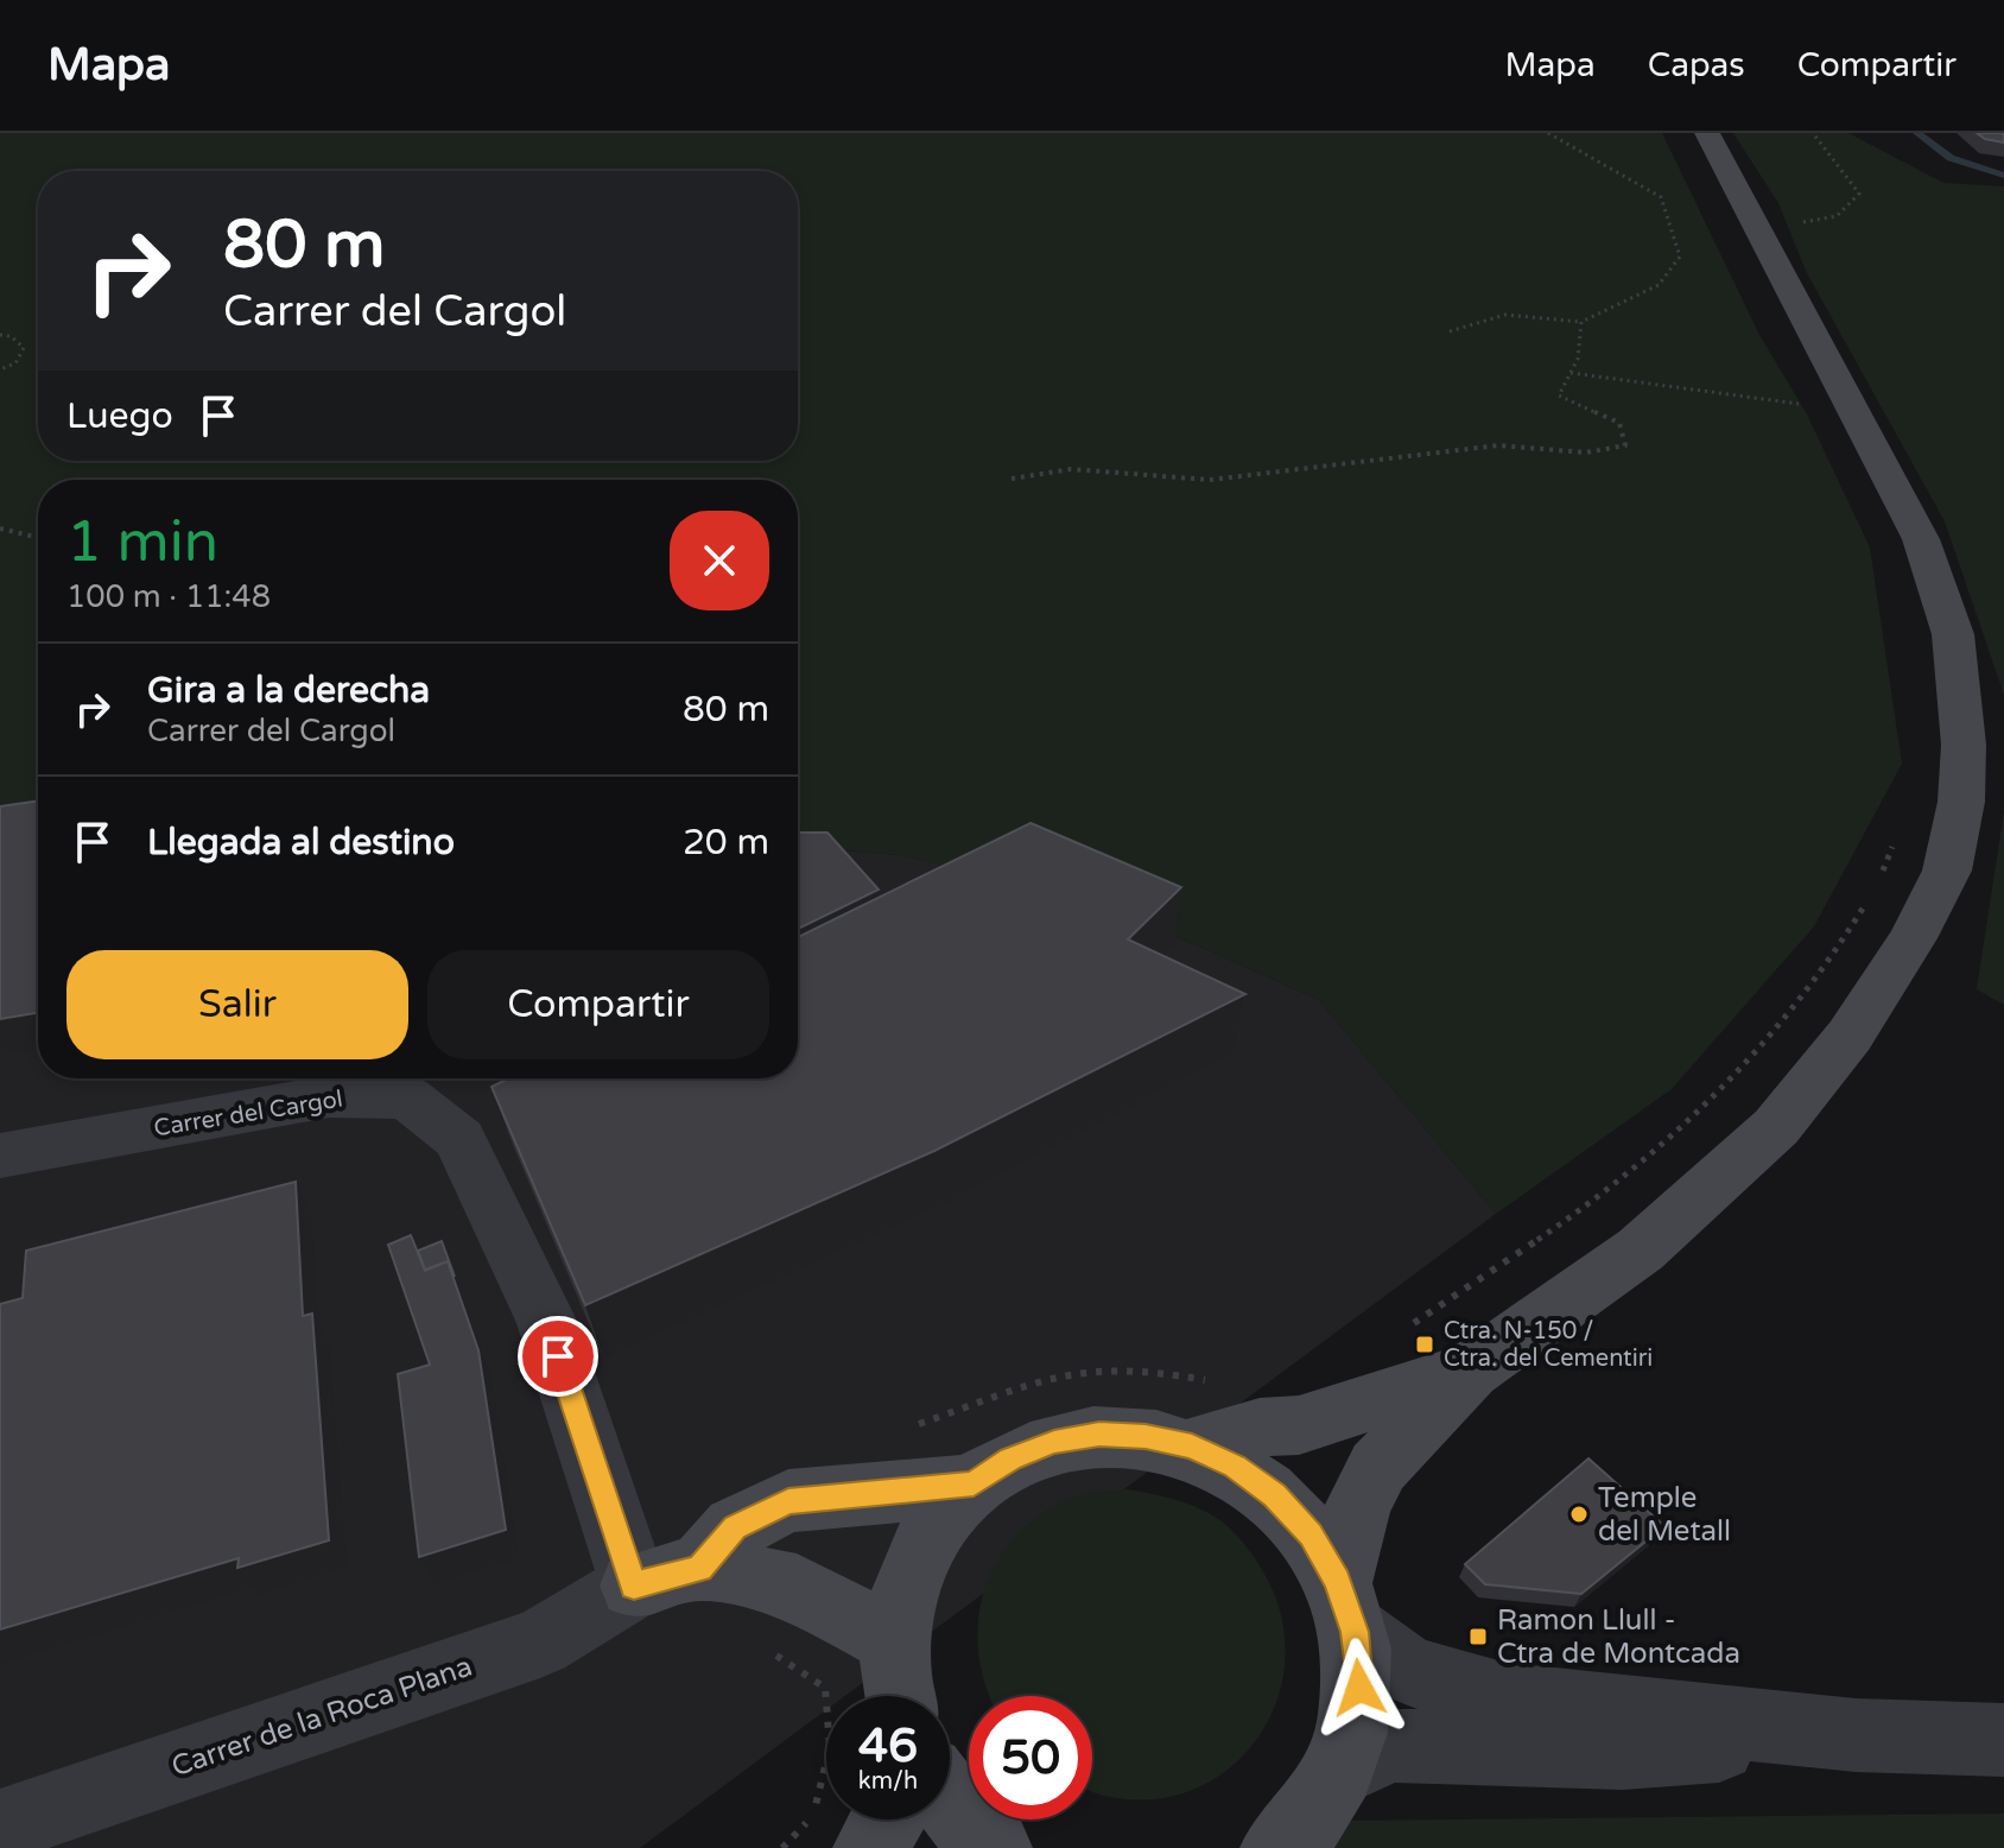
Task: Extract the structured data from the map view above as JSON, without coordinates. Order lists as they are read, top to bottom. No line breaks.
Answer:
{"streets":{"street":["Carrer del Cargol","Carrer de la Roca Plana"]},"crossings":[["Carrer del Cargol","Carrer de la Roca Plana"]],"places":{"transit":["Ctra. N-150 / Ctra. del Cementiri","Ramon Llull - Ctra de Montcada"],"other":["Temple del Metall"]},"page":{"header":"Mapa","nav":["Mapa","Capas","Compartir"],"turn":["80 m","Carrer del Cargol"],"then":"Luego","heading":["1 min","100 m · 11:48"],"list":[{"name":"Gira a la derecha","note":"Carrer del Cargol","value":"80 m"},{"name":"Llegada al destino","value":"20 m"}],"buttons":["Salir","Compartir"],"speed":"46 km/h","limit":"50"}}
